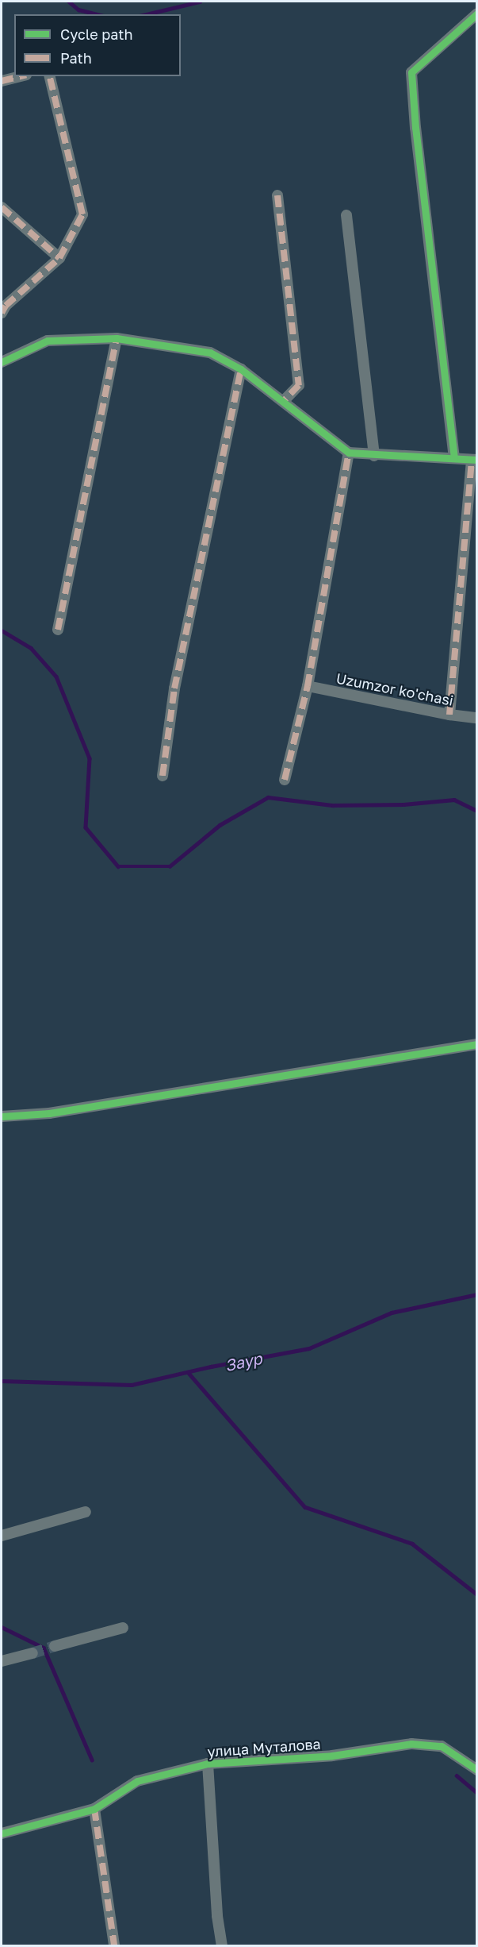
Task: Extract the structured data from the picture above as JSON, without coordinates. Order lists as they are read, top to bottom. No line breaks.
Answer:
{"streets":{"street":["Uzumzor ko'chasi","улица Муталова"]},"water":["Заур"],"legend":["Cycle path","Path"]}
